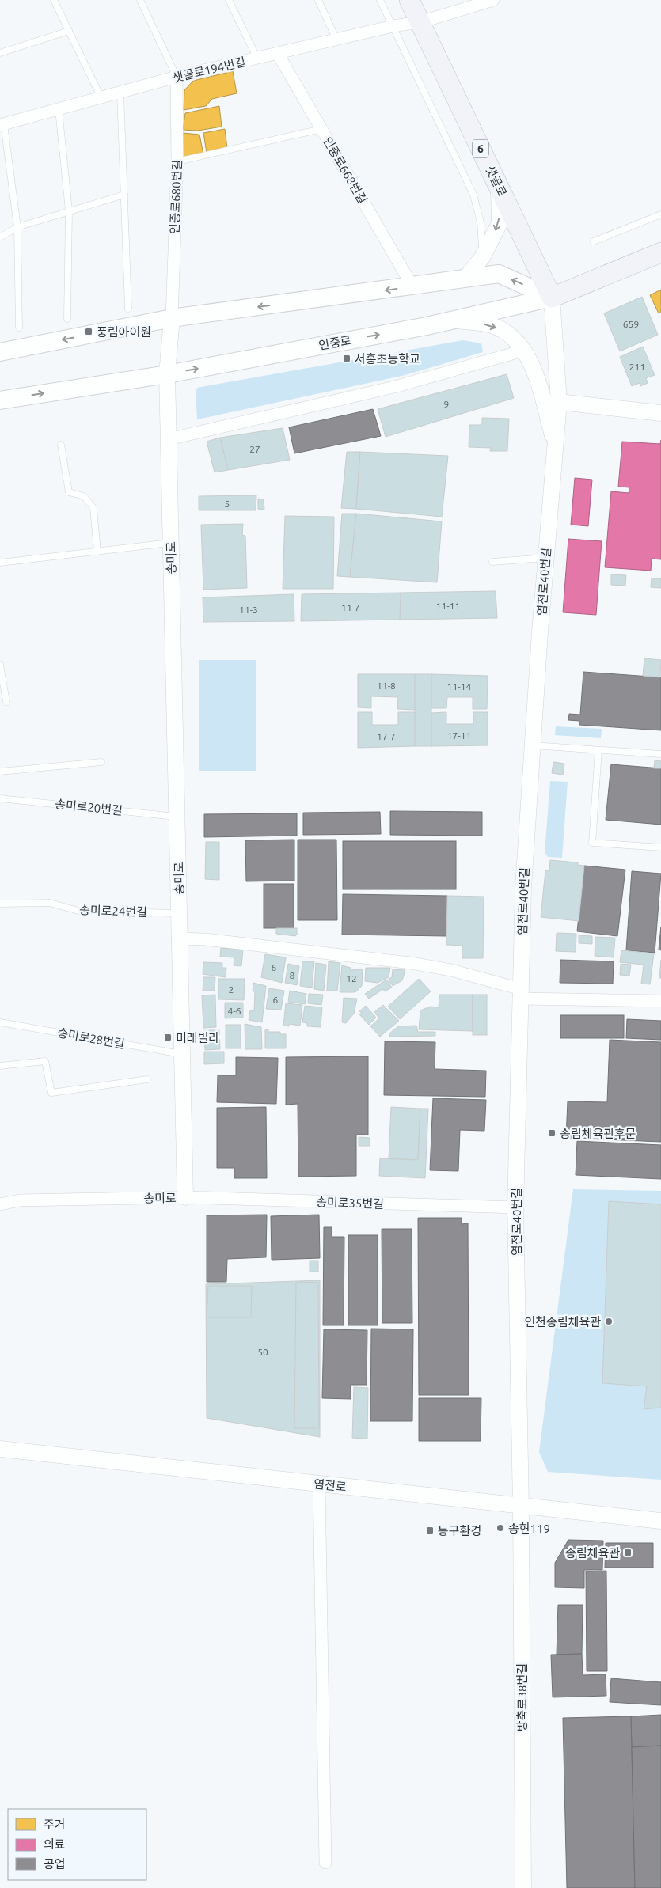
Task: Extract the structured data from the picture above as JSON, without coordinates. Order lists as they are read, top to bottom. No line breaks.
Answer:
{"streets":{"main road":["6","샛골로","인중로"],"street":["샛골로194번길","인중로668번길","인중로680번길","송미로","염전로40번길","송미로35번길","염전로","방축로38번길"],"lane":["송미로20번길","송미로24번길","송미로28번길"]},"crossings":[["샛골로194번길","인중로668번길"],["샛골로194번길","샛골로"],["샛골로194번길","인중로680번길"],["샛골로","인중로"],["샛골로","염전로40번길"],["인중로680번길","송미로"],["인중로","송미로"],["인중로","염전로40번길"],["송미로","송미로20번길"],["송미로","송미로24번길"],["송미로","송미로28번길"],["송미로","송미로35번길"],["염전로40번길","송미로35번길"],["염전로40번길","염전로"],["염전로40번길","방축로38번길"],["염전로","방축로38번길"]],"places":{"transit":["풍림아이원","서흥초등학교","미래빌라","송림체육관후문","동구환경","송림체육관"],"other":["인천송림체육관","송현119"]},"house_numbers":["659","211","9","27","5","11-11","11-7","11-3","11-8","11-14","17-11","17-7","6","8","12","2","6","4-6","50"],"legend":["주거","의료","공업"]}
